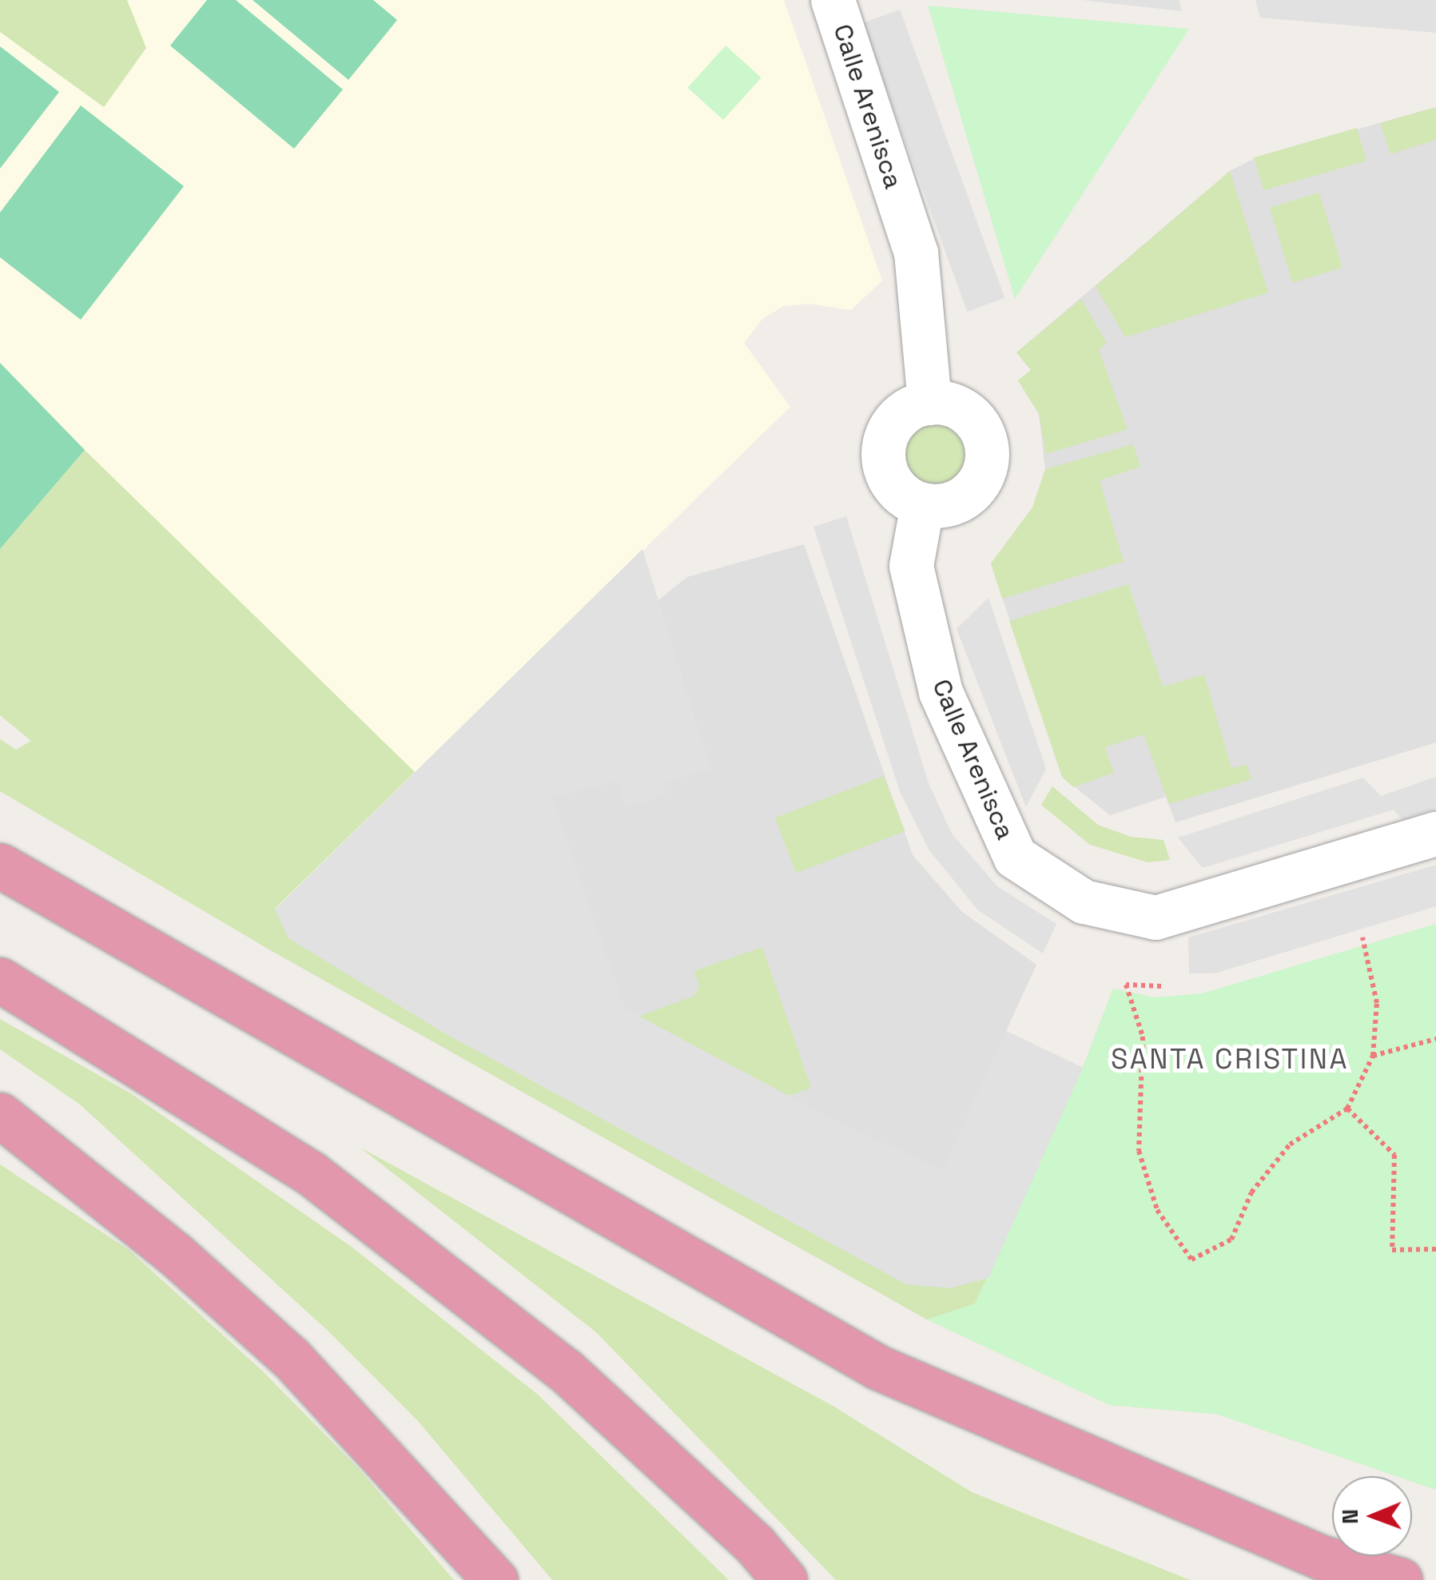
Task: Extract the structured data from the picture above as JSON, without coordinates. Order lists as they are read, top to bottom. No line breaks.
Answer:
{"streets":{"street":["Calle Arenisca"]},"districts":["SANTA CRISTINA"],"north":"left"}
